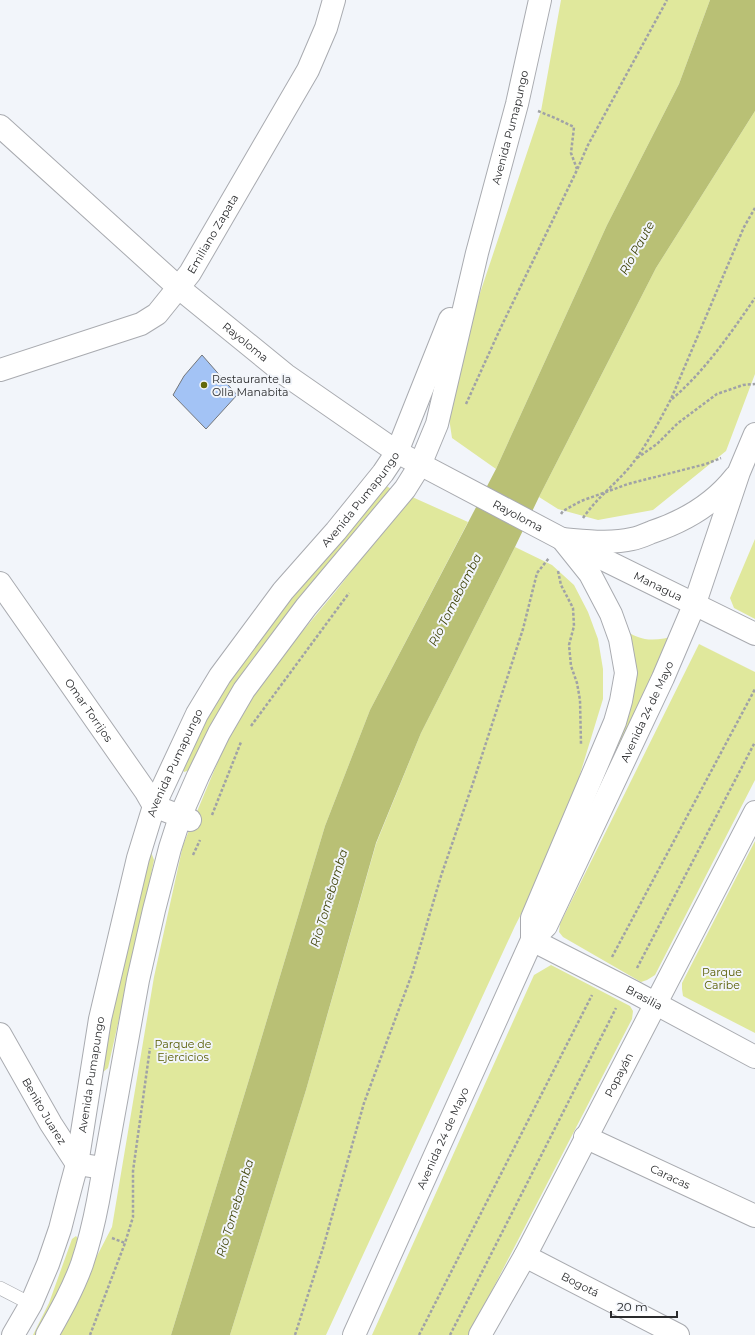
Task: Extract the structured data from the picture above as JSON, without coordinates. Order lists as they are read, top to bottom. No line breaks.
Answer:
{"streets":{"main road":["Avenida Pumapungo","Emiliano Zapata","Rayoloma","Managua","Omar Torrijos","Avenida 24 de Mayo","Brasilia","Popayán","Benito Juarez","Caracas","Bogotá"]},"crossings":[["Avenida Pumapungo","Rayoloma"],["Avenida Pumapungo","Omar Torrijos"],["Avenida Pumapungo","Benito Juarez"],["Emiliano Zapata","Rayoloma"],["Rayoloma","Managua"],["Rayoloma","Avenida 24 de Mayo"],["Managua","Avenida 24 de Mayo"],["Avenida 24 de Mayo","Brasilia"],["Brasilia","Popayán"],["Popayán","Caracas"],["Popayán","Bogotá"]],"water":["Río Paute","Río Tomebamba"],"parks":["Parque Caribe","Parque de Ejercicios"],"places":["Restaurante la Olla Manabita"],"scale_bar":"20 m"}
